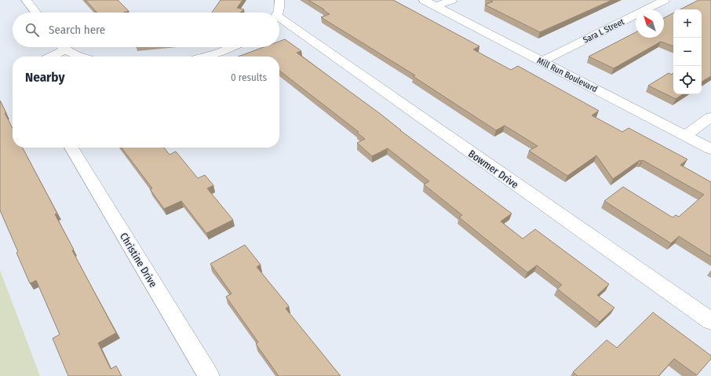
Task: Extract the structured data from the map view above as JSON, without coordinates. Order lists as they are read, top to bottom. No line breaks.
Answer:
{"streets":{"street":["Sara L Street","Mill Run Boulevard","Bowmer Drive","Christine Drive"]},"crossings":[["Sara L Street","Mill Run Boulevard"]],"north":"top left","page":{"map_buttons":["+","−"],"search":"Search here","heading":["Nearby","0 results"]}}
